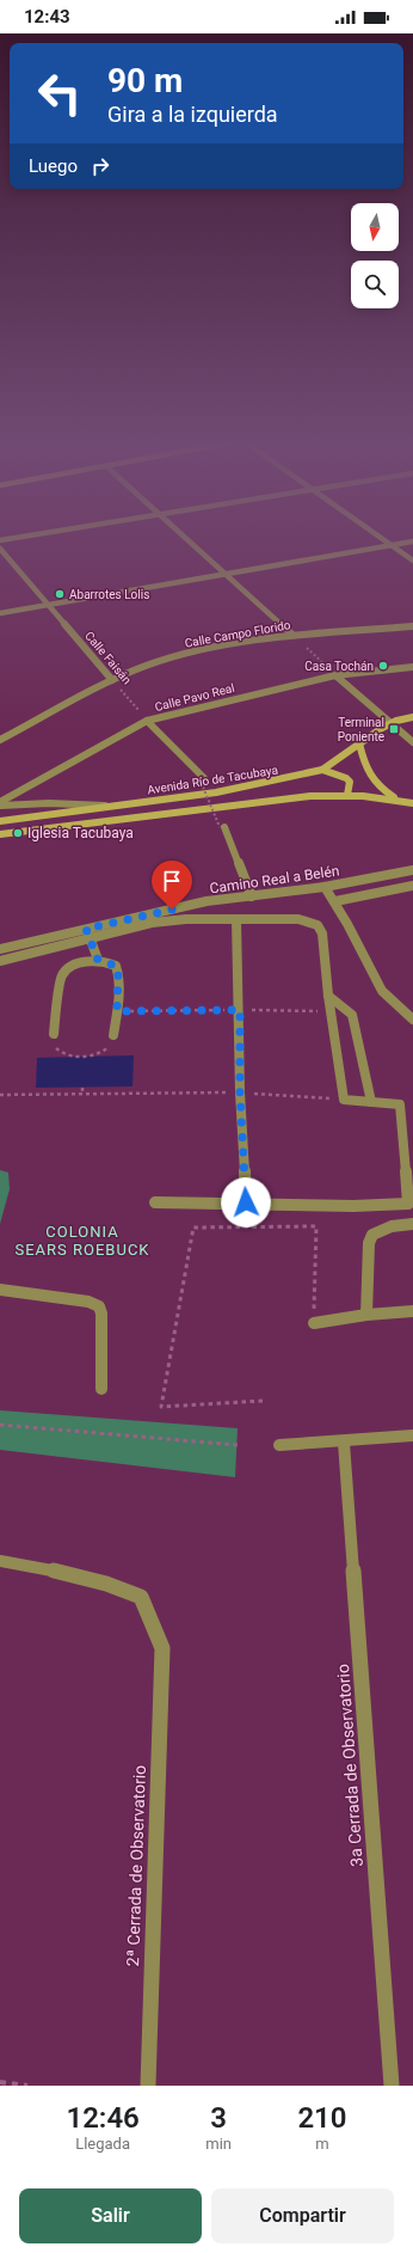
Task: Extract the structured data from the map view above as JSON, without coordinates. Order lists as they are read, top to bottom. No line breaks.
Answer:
{"streets":{"main road":["Avenida Río de Tacubaya"],"street":["Calle Campo Florido","Calle Faisán","Calle Pavo Real","Camino Real a Belén","3a Cerrada de Observatorio","2ª Cerrada de Observatorio"]},"crossings":[["Calle Campo Florido","Calle Faisán"],["Calle Faisán","Calle Pavo Real"]],"districts":["COLONIA SEARS ROEBUCK"],"places":{"other":["Abarrotes Lolis","Casa Tochán","Iglesia Tacubaya"],"transit":["Terminal Poniente"]},"north":"bottom","page":{"status":"12:43","turn":["90 m","Gira a la izquierda"],"then":"Luego","eta":["12:46","Llegada","3","min","210","m"],"buttons":["Salir","Compartir"]}}
